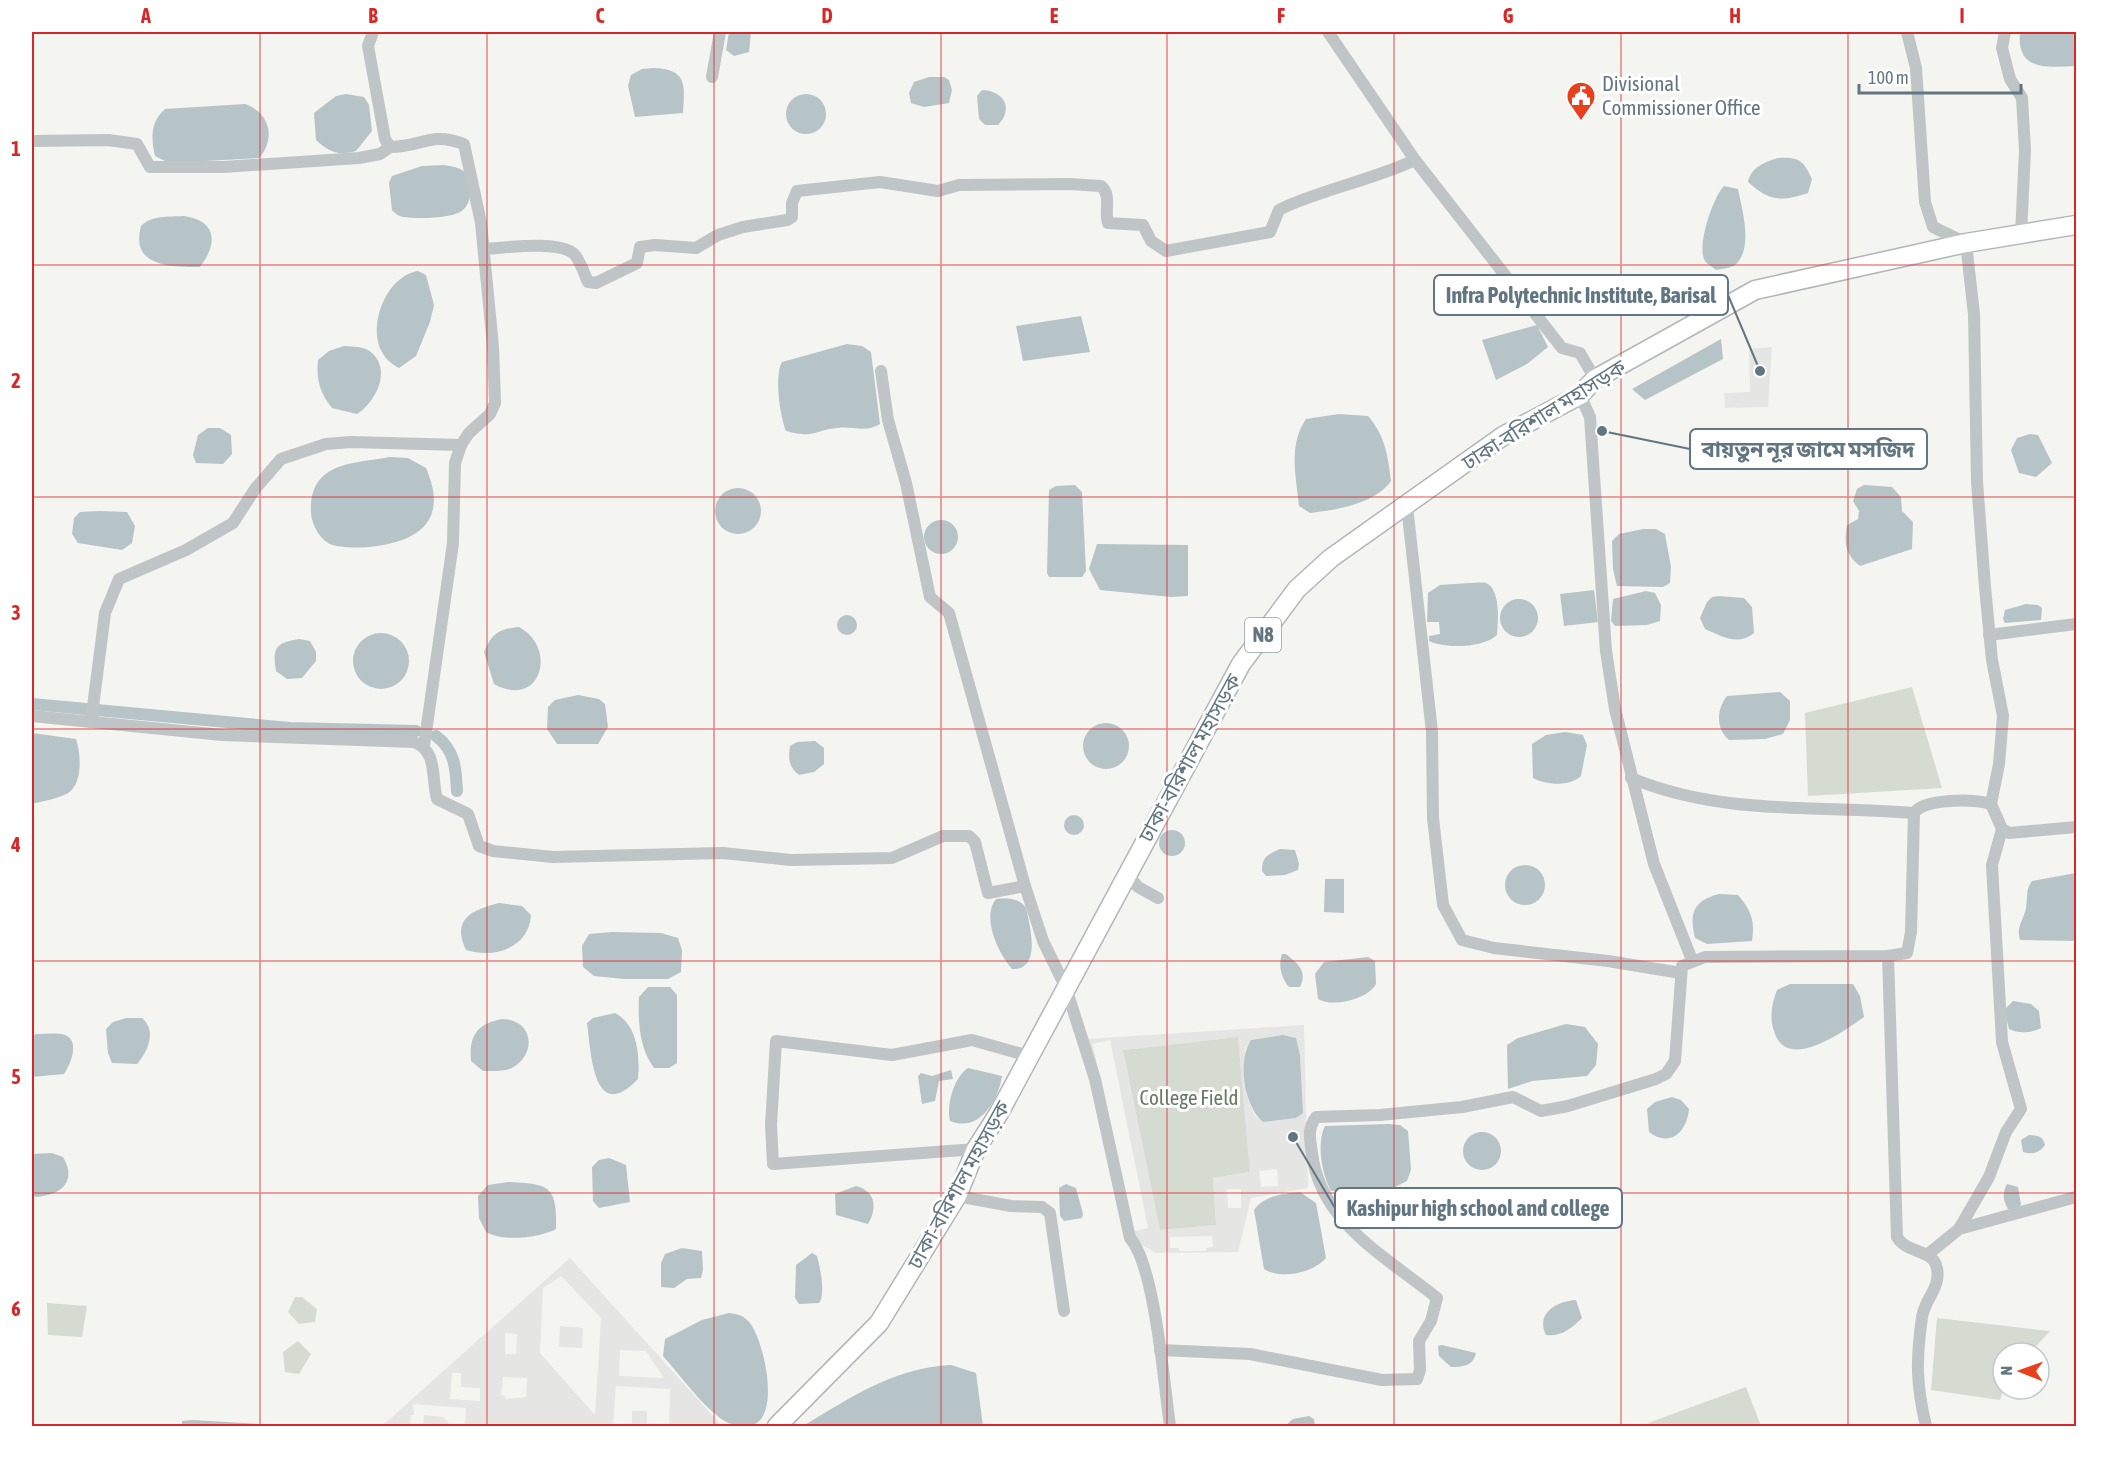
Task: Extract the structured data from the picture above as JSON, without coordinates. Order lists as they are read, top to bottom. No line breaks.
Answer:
{"streets":{"highway":["ঢাকা-বরিশাল মহাসড়ক","N8"]},"parks":["College Field"],"places":{"public building":["Divisional Commissioner Office"],"other":["Infra Polytechnic Institute, Barisal","বায়তুন নূর জামে মসজিদ","Kashipur high school and college"]},"scale_bar":"100 m","north":"left","grid":{"columns":["A","B","C","D","E","F","G","H","I"],"rows":["1","2","3","4","5","6"]}}
